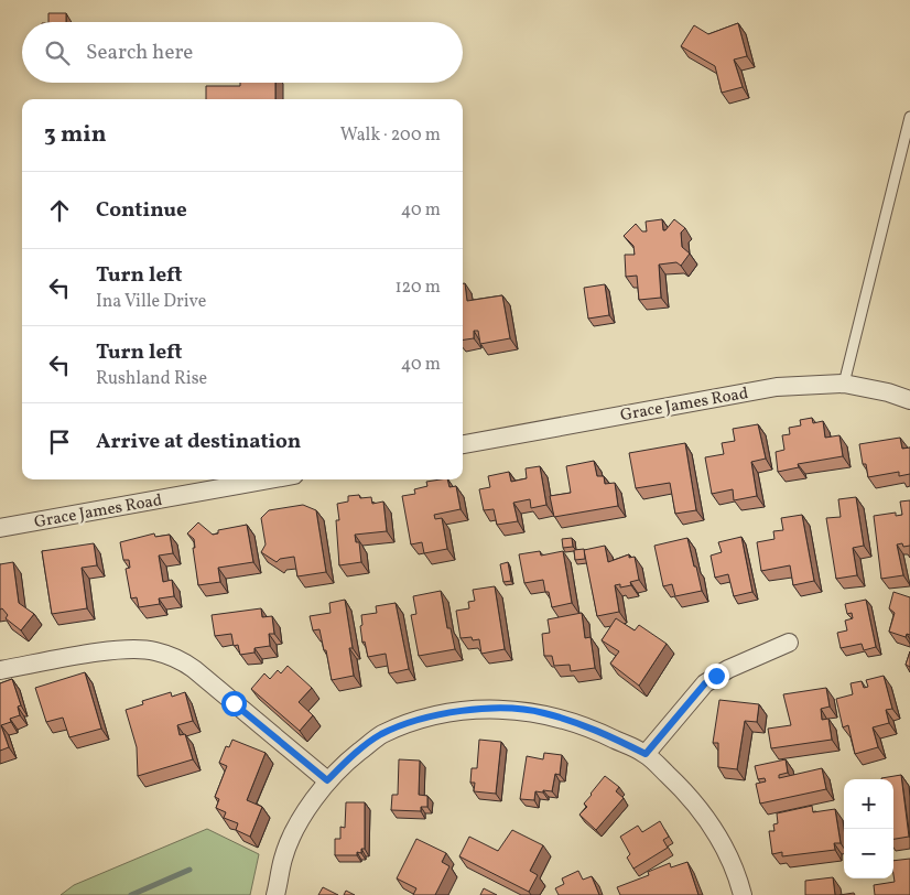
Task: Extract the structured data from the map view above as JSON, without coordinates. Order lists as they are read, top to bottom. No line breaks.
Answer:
{"streets":{"street":["Grace James Road"]},"page":{"search":"Search here","heading":["3 min","Walk · 200 m"],"list":[["Continue","40 m"],["Turn left","Ina Ville Drive","120 m"],["Turn left","Rushland Rise","40 m"],"Arrive at destination"],"map_buttons":["+","−"]}}
